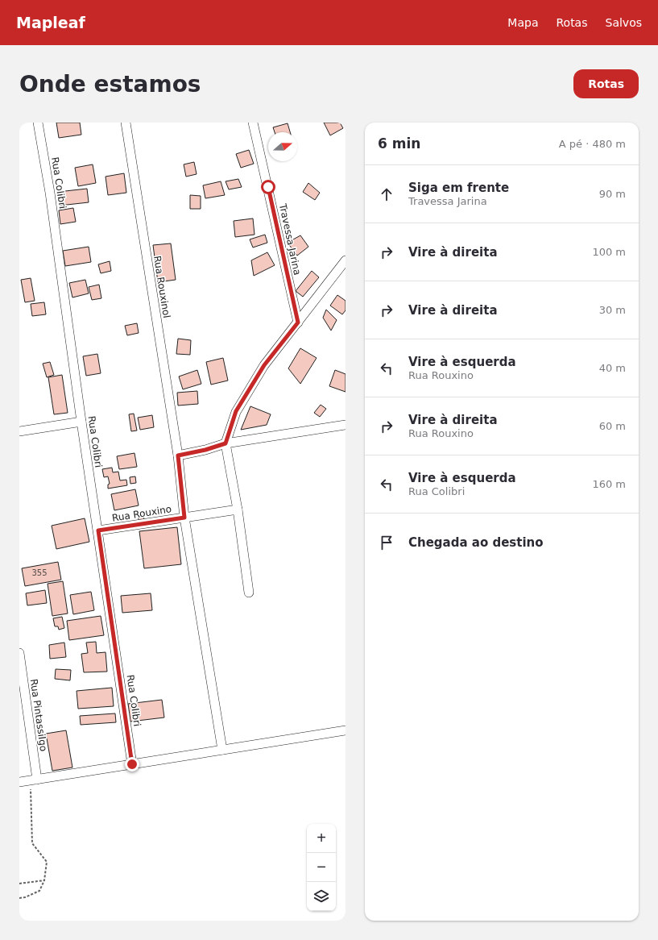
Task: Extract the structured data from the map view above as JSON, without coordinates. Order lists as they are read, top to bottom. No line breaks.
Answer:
{"streets":{"street":["Rua Colibri","Travessa Jarina","Rua Rouxinol","Rua Rouxino","Rua Pintassilgo"]},"crossings":[["Rua Colibri","Rua Rouxino"],["Rua Rouxinol","Rua Rouxino"]],"house_numbers":["355"],"north":"right","page":{"header":"Mapleaf","nav":["Mapa","Rotas","Salvos"],"buttons":"Rotas","title":"Onde estamos","heading":["6 min","A pé · 480 m"],"list":[["Siga em frente","Travessa Jarina","90 m"],["Vire à direita","100 m"],["Vire à direita","30 m"],["Vire à esquerda","Rua Rouxino","40 m"],["Vire à direita","Rua Rouxino","60 m"],["Vire à esquerda","Rua Colibri","160 m"],"Chegada ao destino"],"map_buttons":["+","−"]}}
